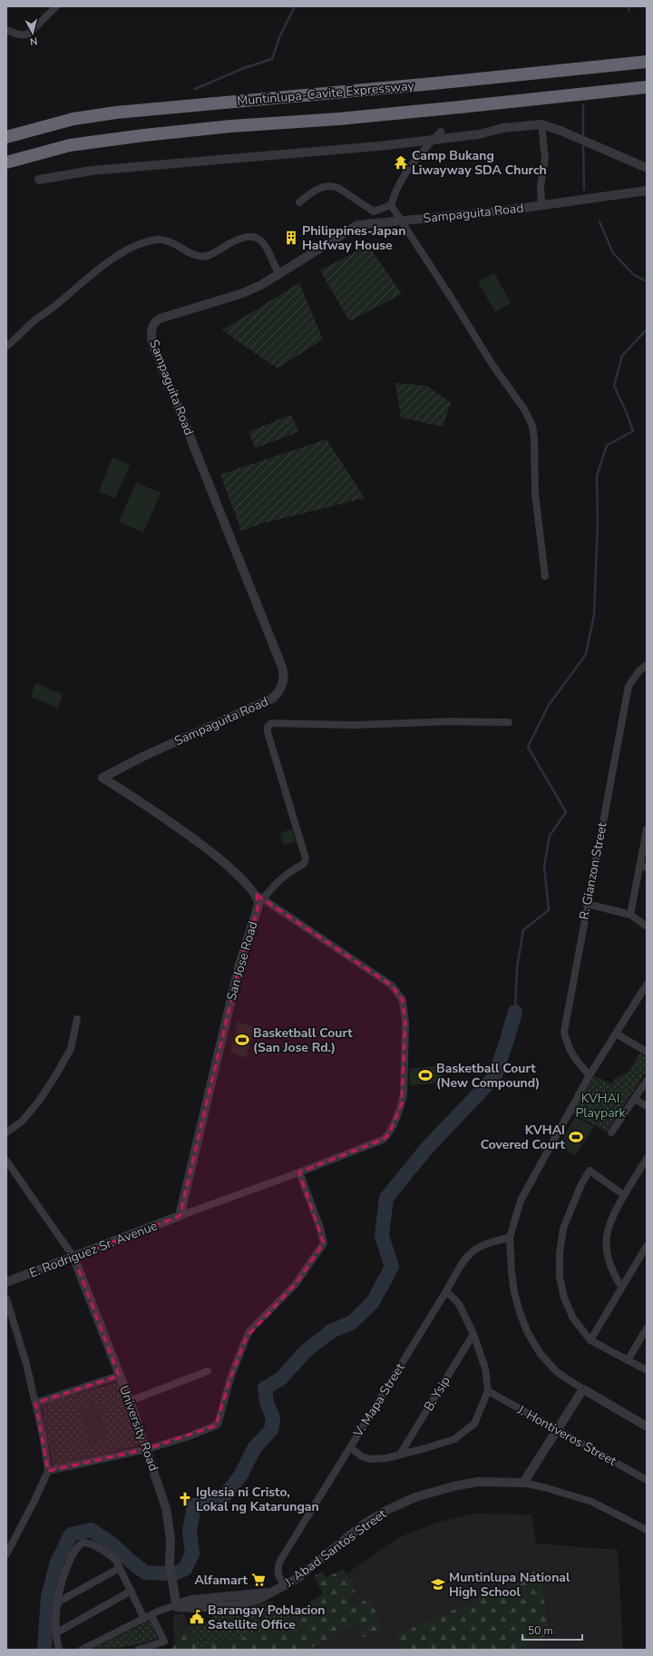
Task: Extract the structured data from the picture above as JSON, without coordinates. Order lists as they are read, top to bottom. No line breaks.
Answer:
{"streets":{"highway":["Muntinlupa-Cavite Expressway"],"street":["Sampaguita Road","R. Gianzon Street","San Jose Road","E. Rodriguez Sr. Avenue","B. Ysip","V. Mapa Street","University Road","J. Hontiveros Street","J. Abad Santos Street"]},"crossings":[["Sampaguita Road","San Jose Road"],["San Jose Road","E. Rodriguez Sr. Avenue"],["E. Rodriguez Sr. Avenue","University Road"],["V. Mapa Street","J. Abad Santos Street"],["University Road","J. Abad Santos Street"]],"parks":["KVHAI Playpark"],"places":{"temple":["Camp Bukang Liwayway SDA Church"],"building":["Philippines-Japan Halfway House"],"sports":["Basketball Court (San Jose Rd.)","Basketball Court (New Compound)","KVHAI Covered Court"],"church":["Iglesia ni Cristo, Lokal ng Katarungan"],"supermarket":["Alfamart"],"school or university":["Muntinlupa National High School"],"public building":["Barangay Poblacion Satellite Office"]},"scale_bar":"50 m","north":"bottom"}
